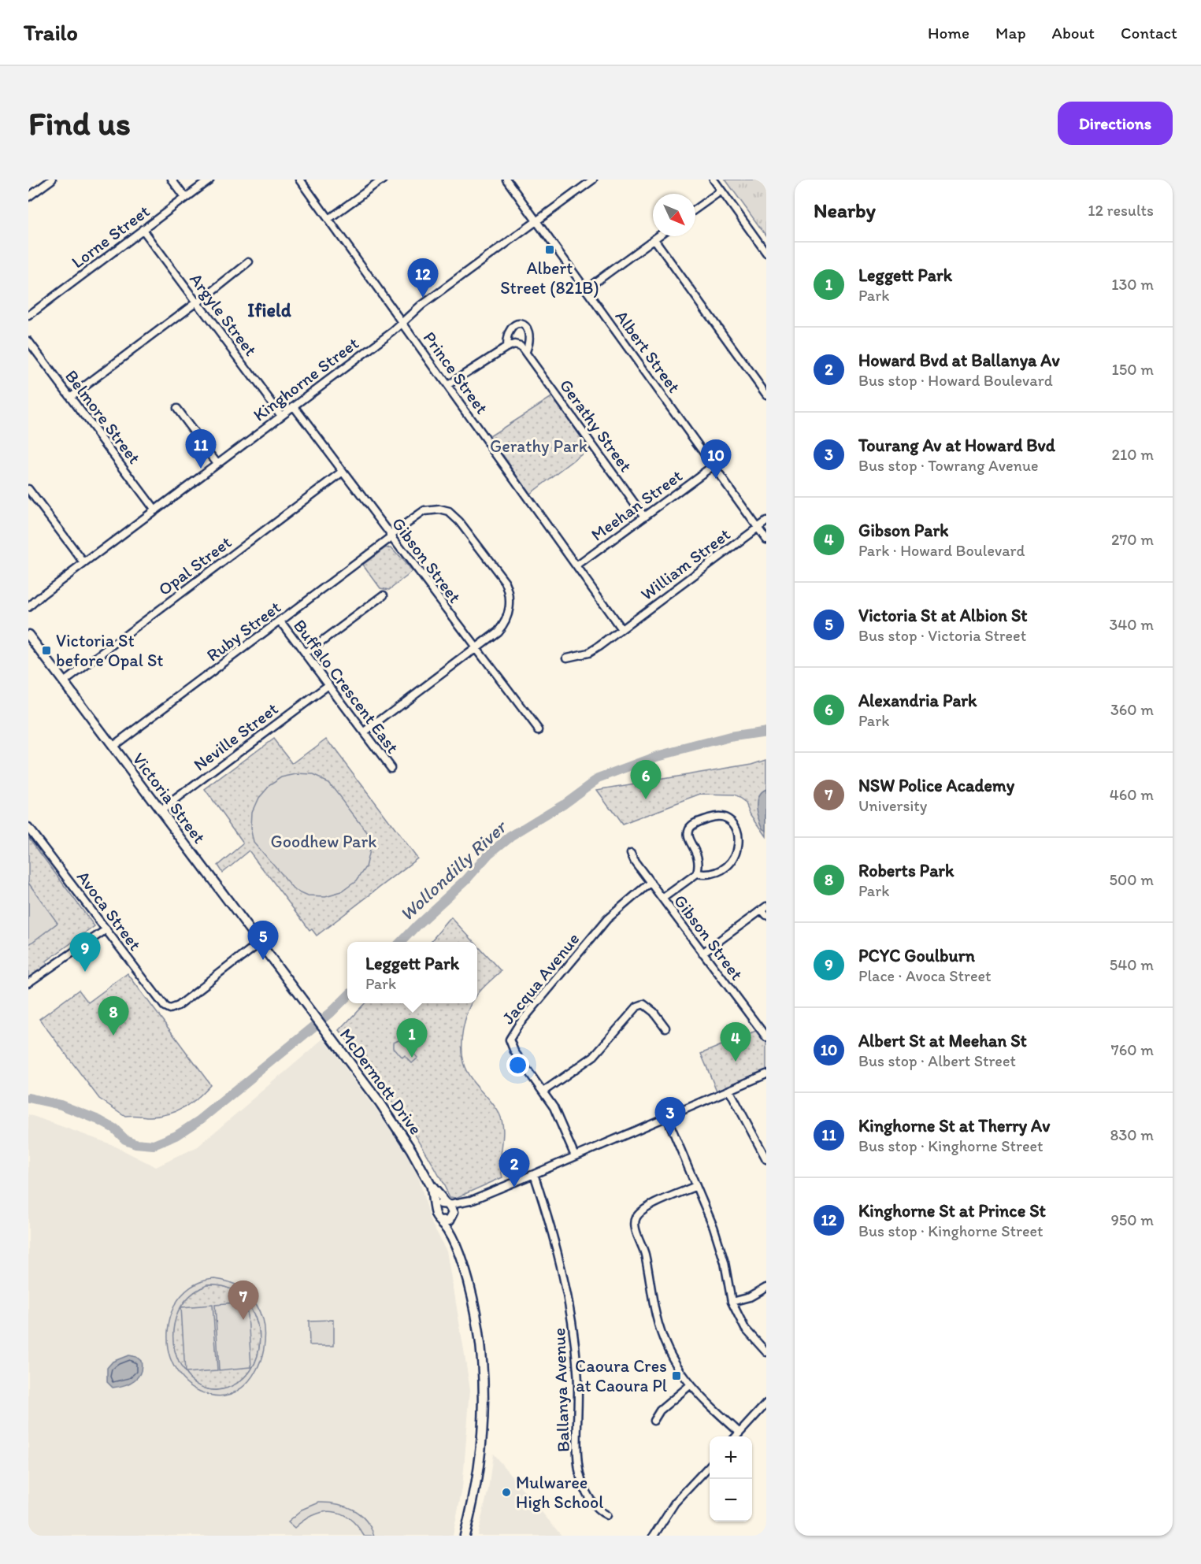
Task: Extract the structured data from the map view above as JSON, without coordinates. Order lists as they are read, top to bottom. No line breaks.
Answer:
{"streets":{"main road":["Victoria Street","McDermott Drive"],"street":["Lorne Street","Argyle Street","Albert Street","Prince Street","Kinghorne Street","Belmore Street","Gerathy Street","Meehan Street","Gibson Street","William Street","Opal Street","Ruby Street","Buffalo Crescent East","Neville Street","Avoca Street","Jacqua Avenue","Ballanya Avenue"]},"crossings":[["Lorne Street","Argyle Street"],["Argyle Street","Kinghorne Street"],["Albert Street","Kinghorne Street"],["Albert Street","Meehan Street"],["Albert Street","William Street"],["Prince Street","Kinghorne Street"],["Prince Street","Meehan Street"],["Prince Street","William Street"],["Kinghorne Street","Belmore Street"],["Kinghorne Street","Gibson Street"],["Gerathy Street","Meehan Street"],["Gibson Street","Opal Street"],["Gibson Street","Ruby Street"],["Gibson Street","Jacqua Avenue"],["Opal Street","Victoria Street"],["Ruby Street","Buffalo Crescent East"],["Ruby Street","Victoria Street"],["Buffalo Crescent East","Neville Street"],["Neville Street","Victoria Street"],["Victoria Street","Avoca Street"],["Victoria Street","McDermott Drive"]],"districts":["Ifield"],"water":["Wollondilly River"],"parks":["Gerathy Park","Goodhew Park"],"places":{"transit":["Albert Street (821B)","Victoria St before Opal St","Caoura Cres at Caoura Pl"],"other":["Mulwaree High School"]},"north":"bottom right","page":{"header":"Trailo","nav":["Home","Map","About","Contact"],"buttons":"Directions","title":"Find us","heading":["Nearby","12 results"],"list":[{"mark":"1","name":"Leggett Park","note":"Park","value":"130 m"},{"mark":"2","name":"Howard Bvd at Ballanya Av","note":"Bus stop · Howard Boulevard","value":"150 m"},{"mark":"3","name":"Tourang Av at Howard Bvd","note":"Bus stop · Towrang Avenue","value":"210 m"},{"mark":"4","name":"Gibson Park","note":"Park · Howard Boulevard","value":"270 m"},{"mark":"5","name":"Victoria St at Albion St","note":"Bus stop · Victoria Street","value":"340 m"},{"mark":"6","name":"Alexandria Park","note":"Park","value":"360 m"},{"mark":"7","name":"NSW Police Academy","note":"University","value":"460 m"},{"mark":"8","name":"Roberts Park","note":"Park","value":"500 m"},{"mark":"9","name":"PCYC Goulburn","note":"Place · Avoca Street","value":"540 m"},{"mark":"10","name":"Albert St at Meehan St","note":"Bus stop · Albert Street","value":"760 m"},{"mark":"11","name":"Kinghorne St at Therry Av","note":"Bus stop · Kinghorne Street","value":"830 m"},{"mark":"12","name":"Kinghorne St at Prince St","note":"Bus stop · Kinghorne Street","value":"950 m"}],"pins":["12","11","10","6","5","9","8","1","4","3","2","7"],"popup":["Leggett Park","Park"],"map_buttons":["+","−"]}}
